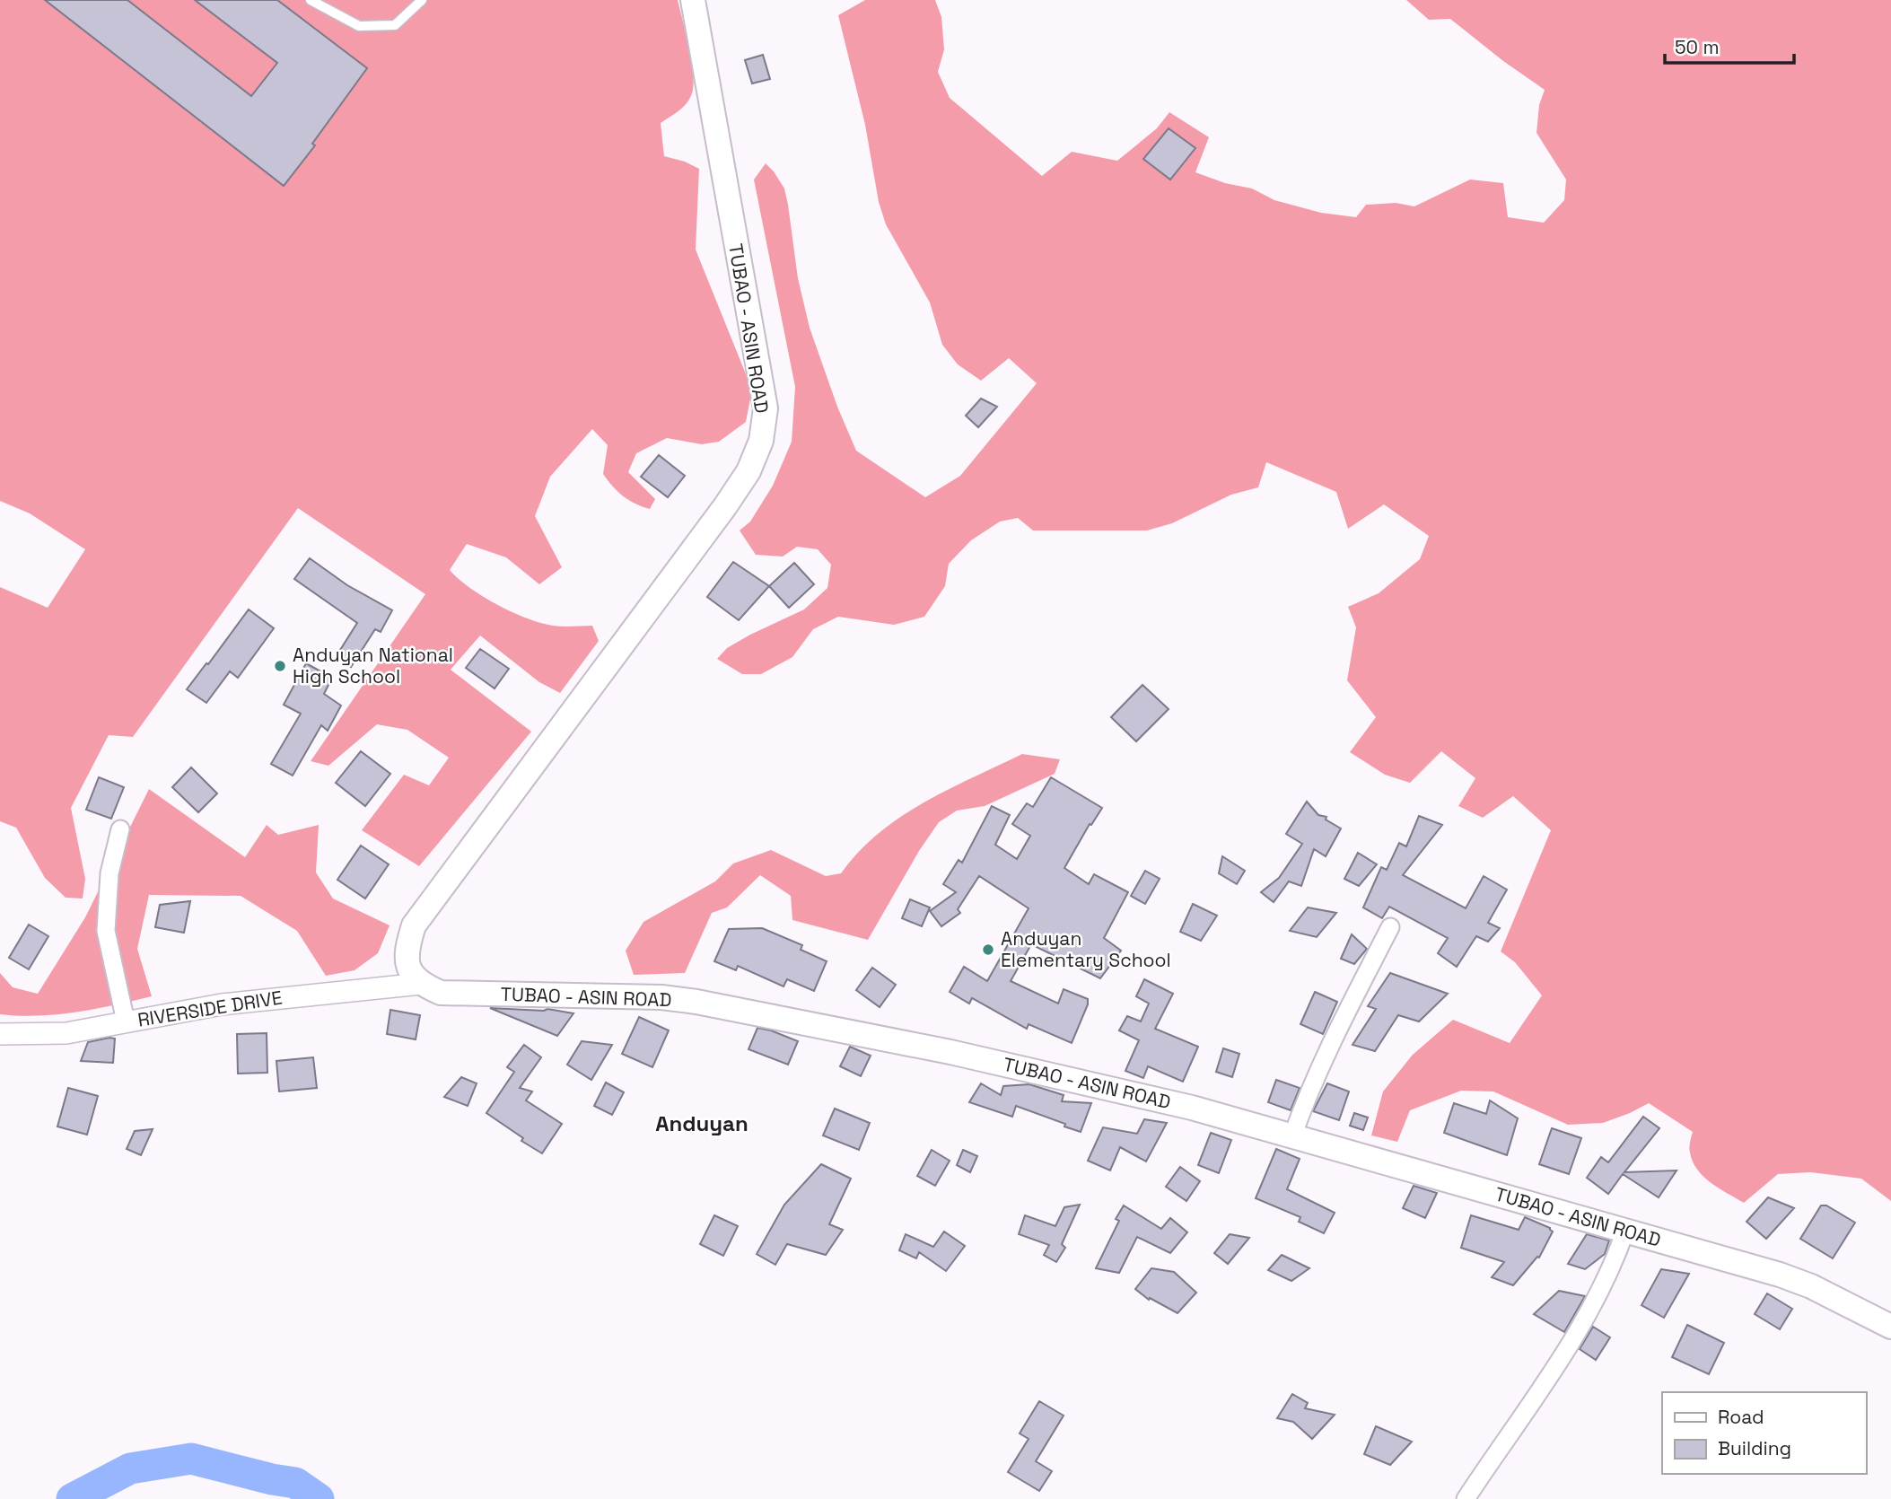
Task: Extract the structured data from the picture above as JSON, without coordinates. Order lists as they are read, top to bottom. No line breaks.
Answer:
{"streets":{"main road":["TUBAO - ASIN ROAD"],"street":["RIVERSIDE DRIVE"]},"crossings":[["TUBAO - ASIN ROAD","RIVERSIDE DRIVE"]],"districts":["Anduyan"],"places":["Anduyan National High School","Anduyan Elementary School"],"legend":["Road","Building"],"scale_bar":"50 m"}
